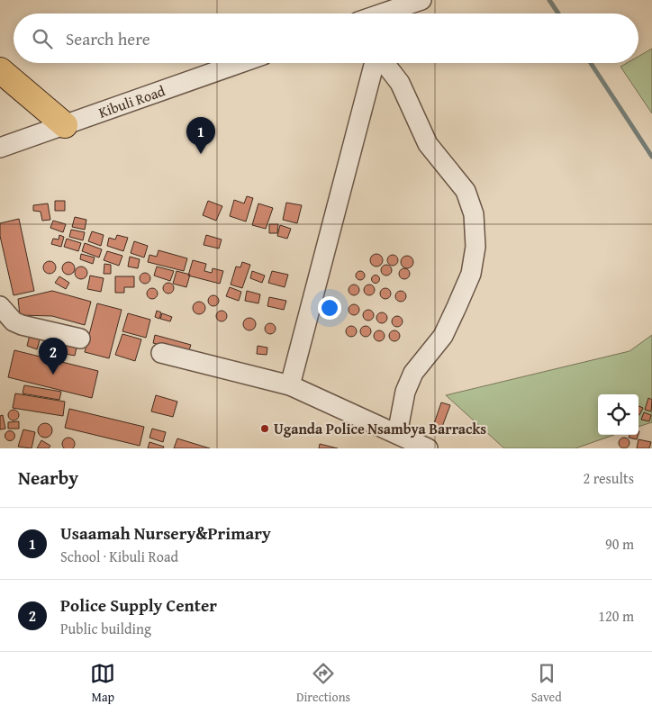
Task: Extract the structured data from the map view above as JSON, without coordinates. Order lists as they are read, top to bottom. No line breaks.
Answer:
{"streets":{"street":["Kibuli Road"]},"places":["Uganda Police Nsambya Barracks"],"page":{"search":"Search here","pins":["1","2"],"heading":["Nearby","2 results"],"list":[{"mark":"1","name":"Usaamah Nursery&Primary","note":"School · Kibuli Road","value":"90 m"},{"mark":"2","name":"Police Supply Center","note":"Public building","value":"120 m"}],"nav":["Map","Directions","Saved"]}}
